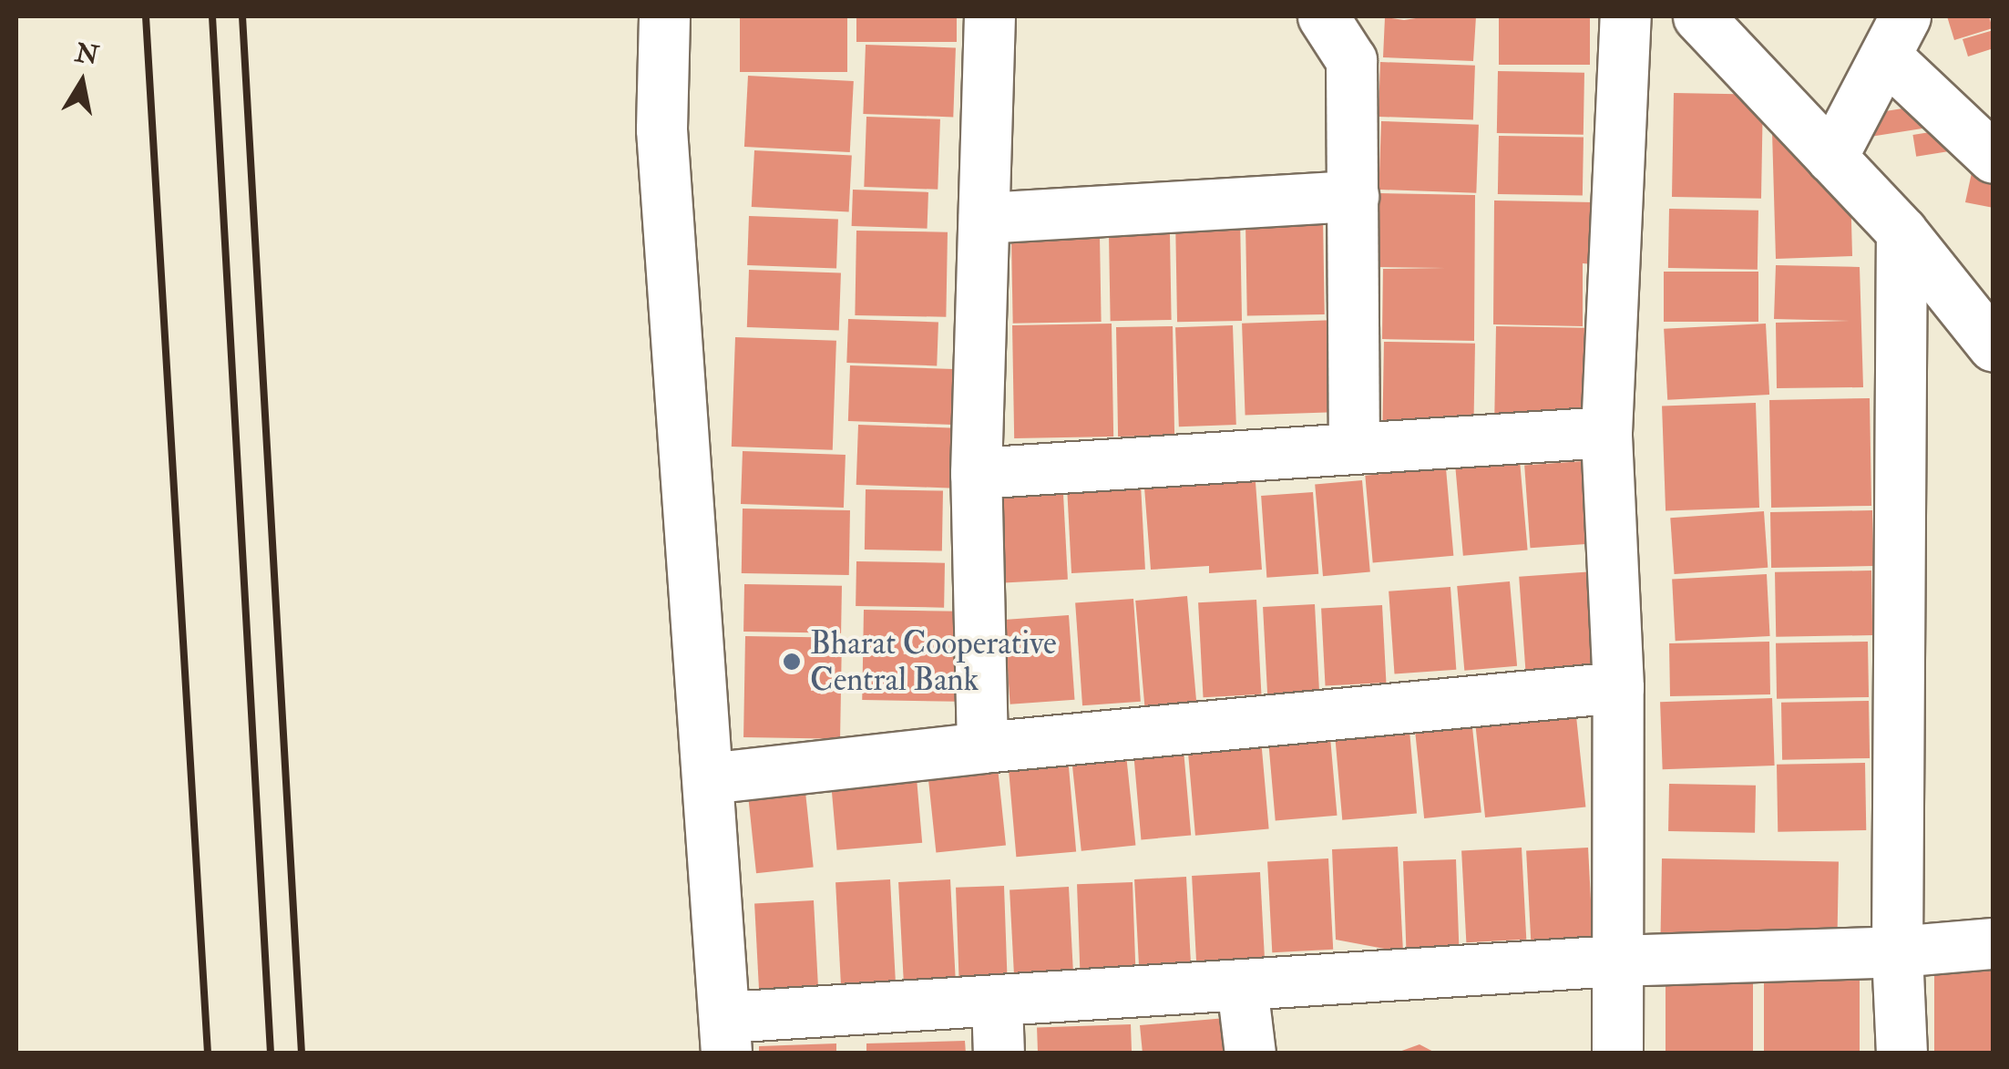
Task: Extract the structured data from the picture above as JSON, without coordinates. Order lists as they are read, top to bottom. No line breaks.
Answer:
{"places":["Bharat Cooperative Central Bank"],"north":"top"}
